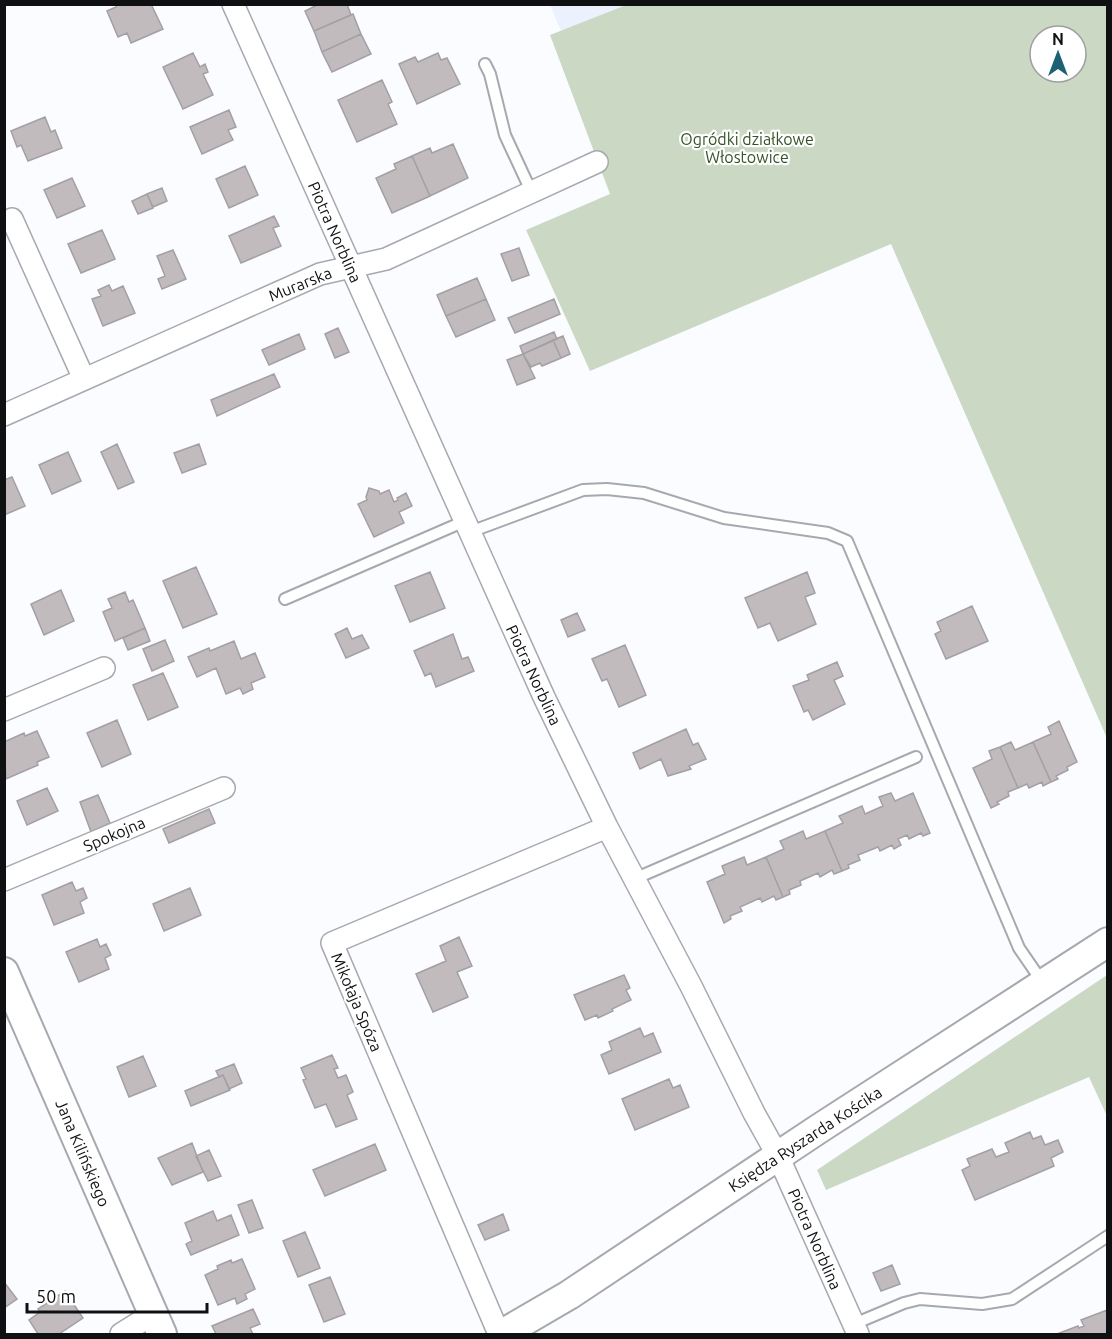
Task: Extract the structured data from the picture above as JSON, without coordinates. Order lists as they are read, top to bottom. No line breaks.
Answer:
{"streets":{"street":["Piotra Norblina","Murarska","Spokojna","Mikołaja Spóza","Księdza Ryszarda Kościka","Jana Kilińskiego"]},"crossings":[["Piotra Norblina","Murarska"],["Piotra Norblina","Mikołaja Spóza"],["Piotra Norblina","Księdza Ryszarda Kościka"],["Mikołaja Spóza","Księdza Ryszarda Kościka"]],"parks":["Ogródki działkowe Włostowice"],"scale_bar":"50 m","north":"top"}
